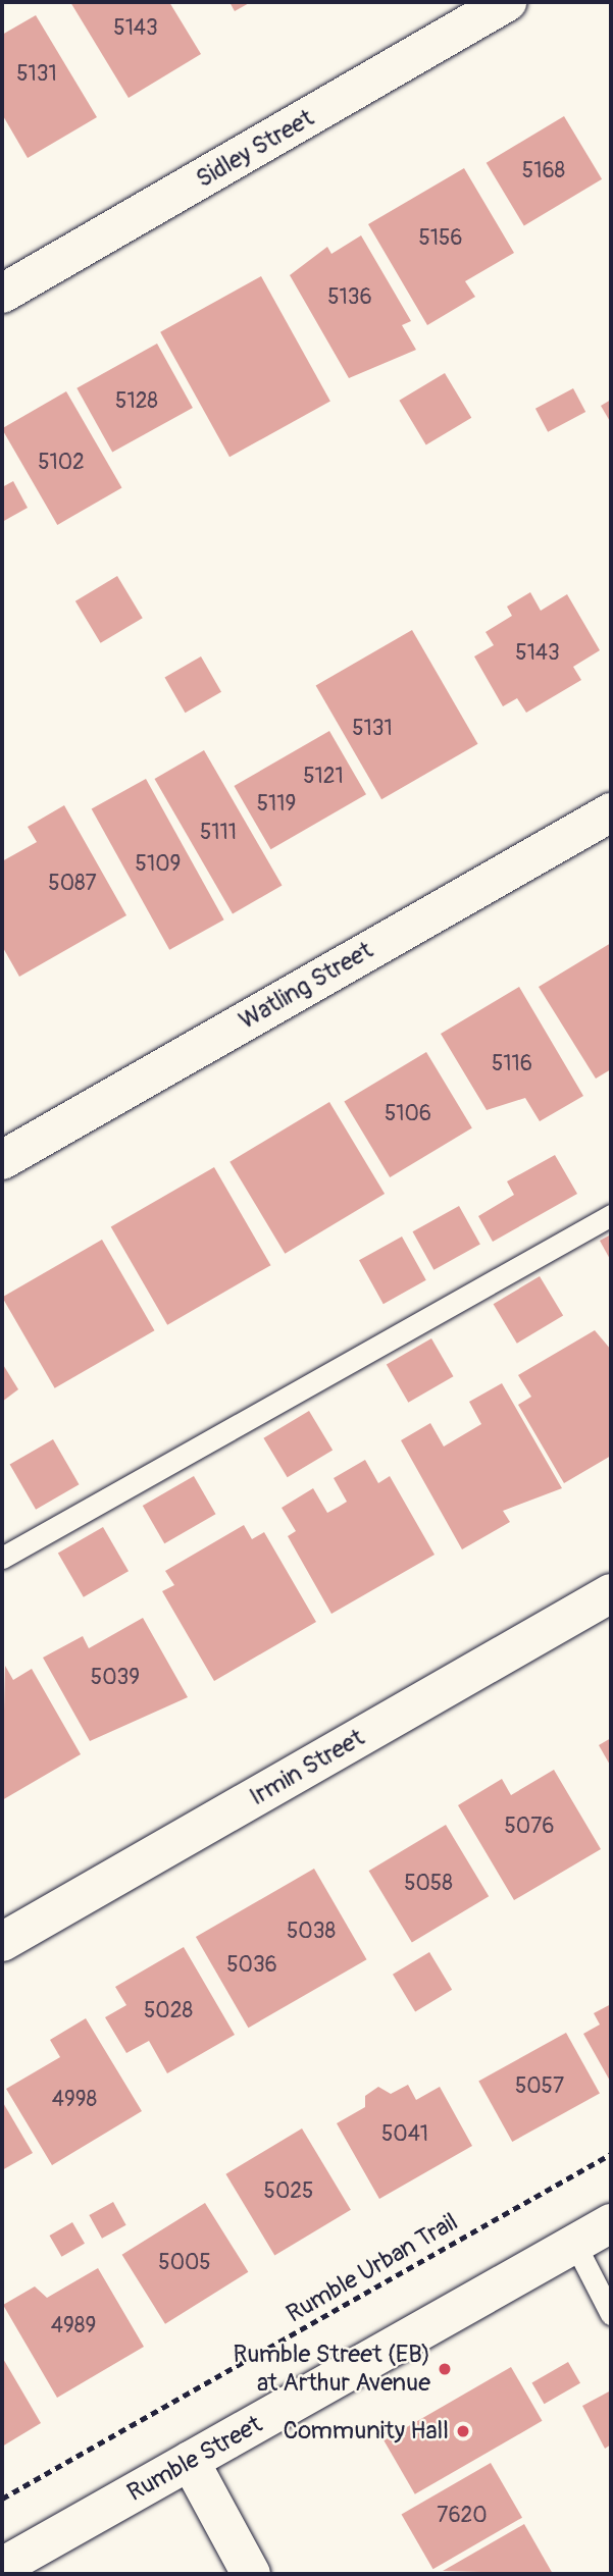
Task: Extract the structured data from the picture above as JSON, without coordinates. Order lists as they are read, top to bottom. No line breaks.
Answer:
{"streets":{"street":["Sidley Street","Watling Street","Irmin Street","Rumble Street"],"path":["Rumble Urban Trail"]},"places":["Rumble Street (EB) at Arthur Avenue","Community Hall"],"house_numbers":["5143","5131","5168","5156","5136","5128","5102","5143","5131","5121","5119","5111","5109","5087","5116","5106","5039","5076","5058","5038","5036","5028","5057","4998","5041","5025","5005","4989","7620"]}
